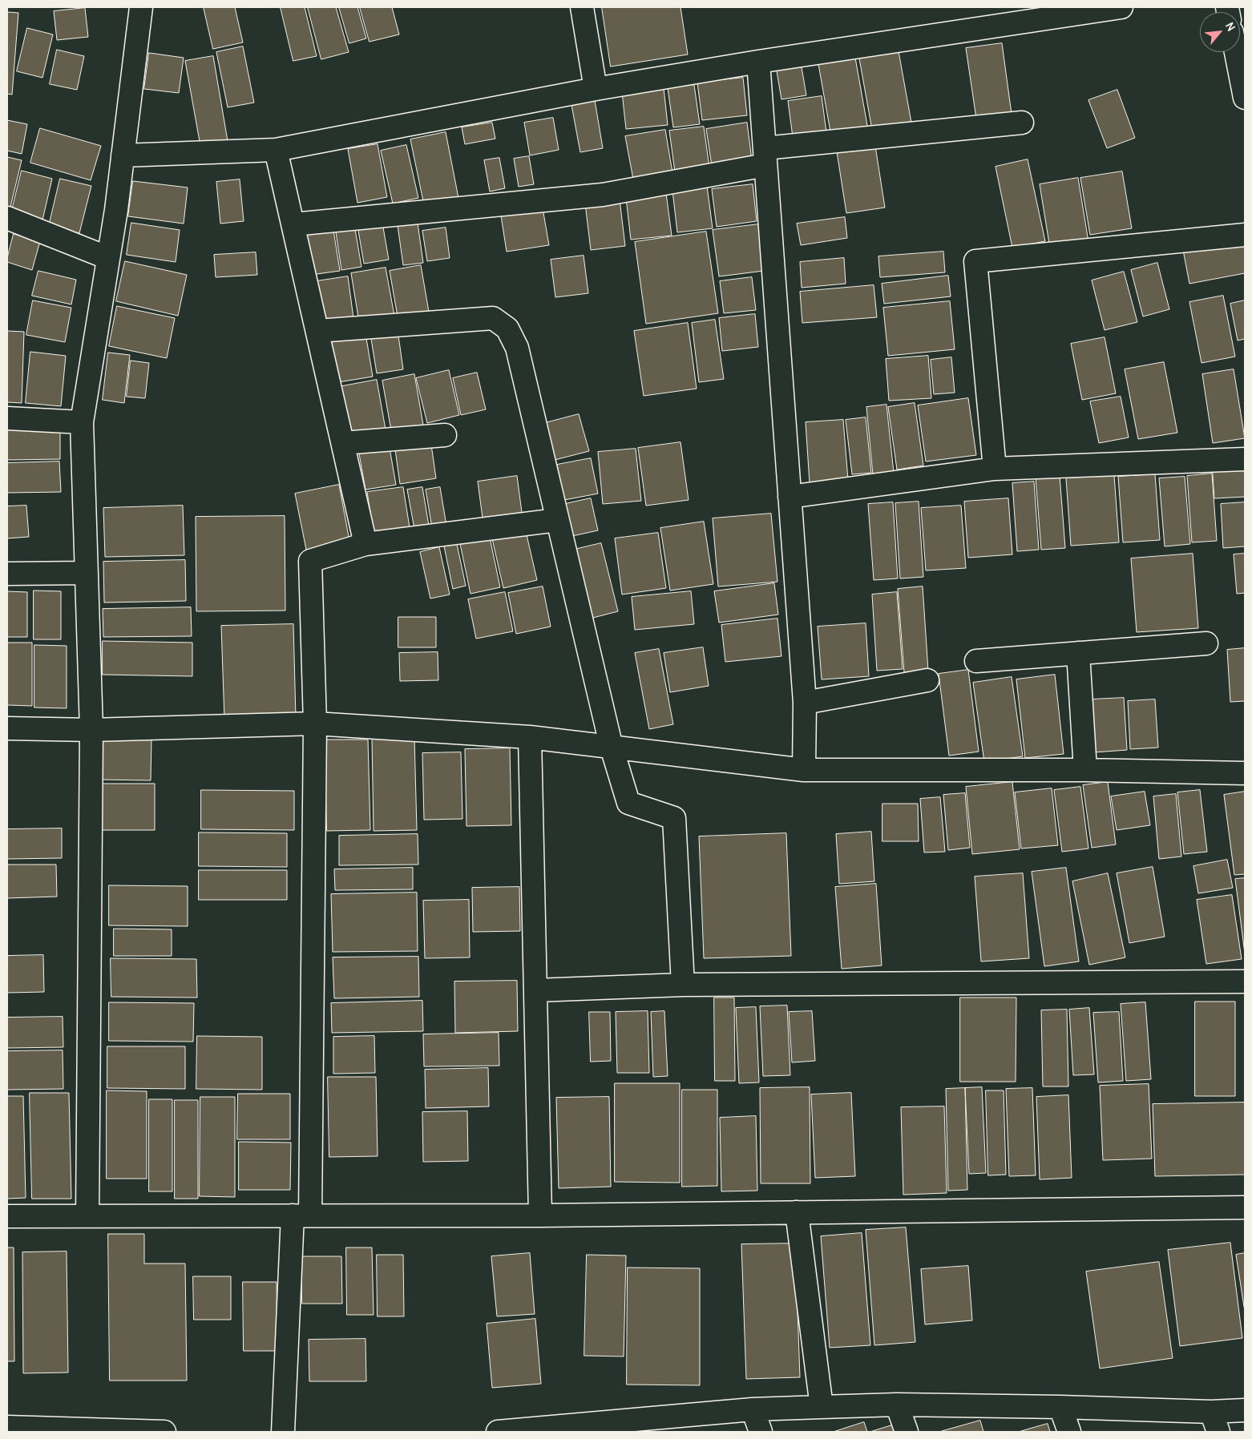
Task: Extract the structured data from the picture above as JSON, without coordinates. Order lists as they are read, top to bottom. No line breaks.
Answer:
{"north":"top right"}
